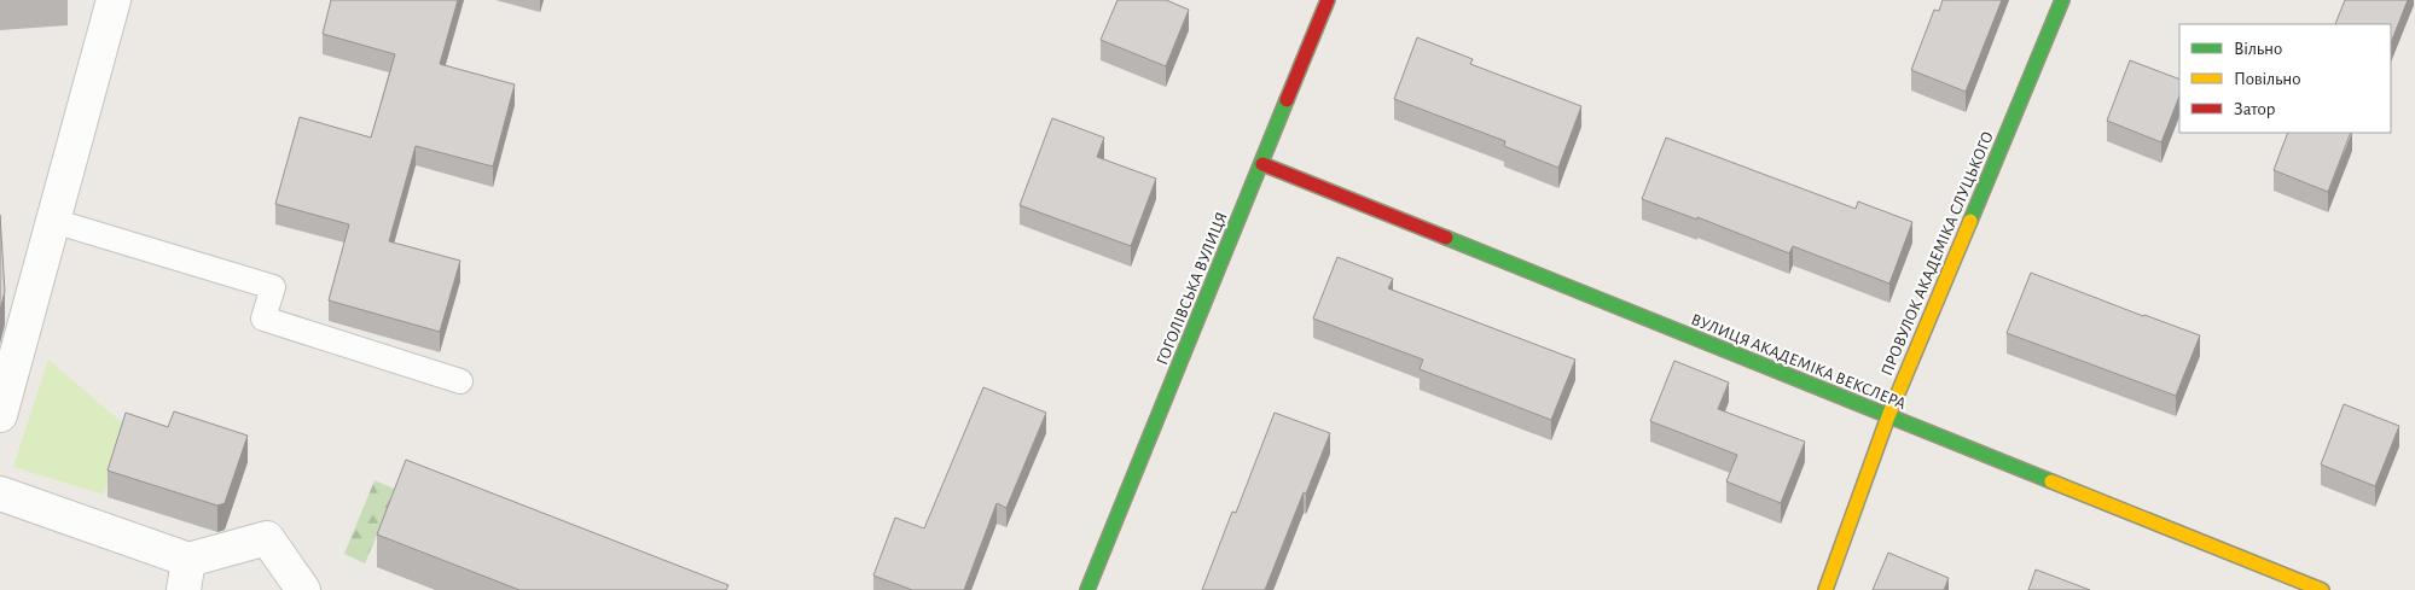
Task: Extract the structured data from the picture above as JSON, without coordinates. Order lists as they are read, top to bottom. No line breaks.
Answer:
{"streets":{"street":["ПРОВУЛОК АКАДЕМІКА СЛУЦЬКОГО","ГОГОЛІВСЬКА ВУЛИЦЯ","ВУЛИЦЯ АКАДЕМІКА ВЕКСЛЕРА"]},"crossings":[["ПРОВУЛОК АКАДЕМІКА СЛУЦЬКОГО","ВУЛИЦЯ АКАДЕМІКА ВЕКСЛЕРА"],["ГОГОЛІВСЬКА ВУЛИЦЯ","ВУЛИЦЯ АКАДЕМІКА ВЕКСЛЕРА"]],"legend":["Вільно","Повільно","Затор"]}
